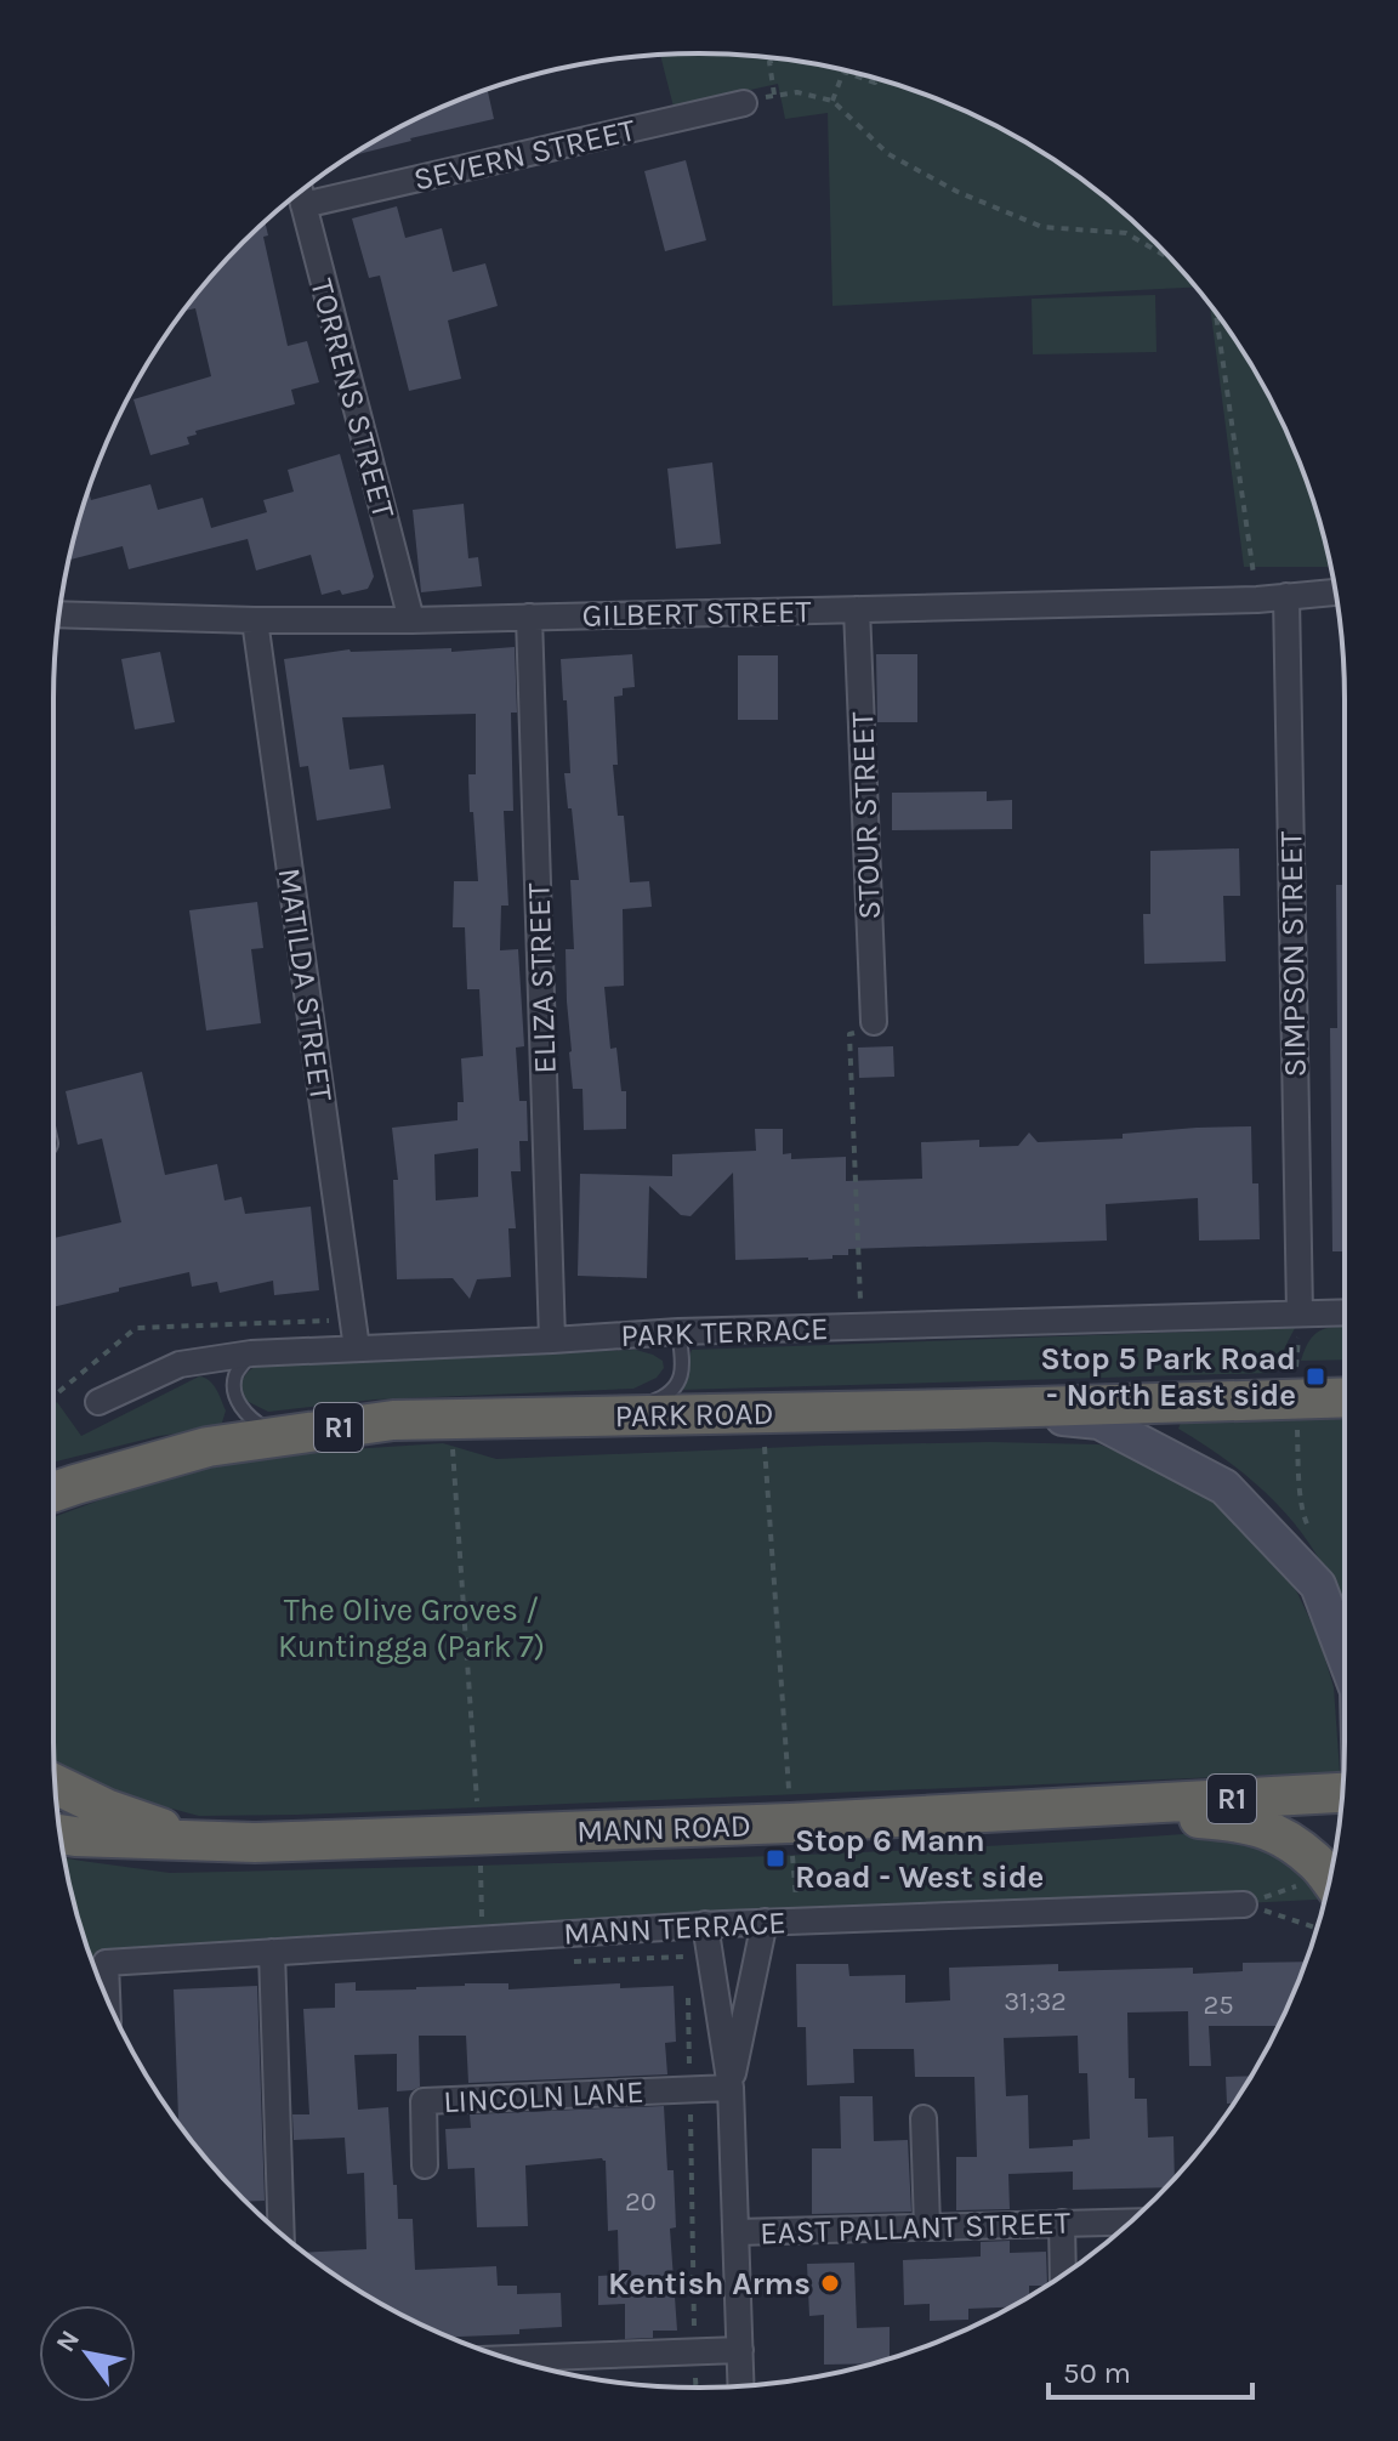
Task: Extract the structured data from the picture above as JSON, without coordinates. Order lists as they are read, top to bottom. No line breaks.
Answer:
{"streets":{"highway":["PARK ROAD","R1","MANN ROAD"],"street":["SEVERN STREET","TORRENS STREET","GILBERT STREET","STOUR STREET","SIMPSON STREET","ELIZA STREET","MATILDA STREET","PARK TERRACE","MANN TERRACE","LINCOLN LANE","EAST PALLANT STREET"]},"crossings":[["SEVERN STREET","TORRENS STREET"],["TORRENS STREET","GILBERT STREET"],["GILBERT STREET","STOUR STREET"],["GILBERT STREET","SIMPSON STREET"],["GILBERT STREET","ELIZA STREET"],["GILBERT STREET","MATILDA STREET"],["SIMPSON STREET","PARK TERRACE"],["ELIZA STREET","PARK TERRACE"],["MATILDA STREET","PARK TERRACE"],["R1","MANN ROAD"]],"parks":["The Olive Groves / Kuntingga (Park 7)"],"places":{"transit":["Stop 5 Park Road - North East side","Stop 6 Mann Road - West side"],"other":["Kentish Arms"]},"house_numbers":["31;32","25","20"],"scale_bar":"50 m","north":"top left"}
